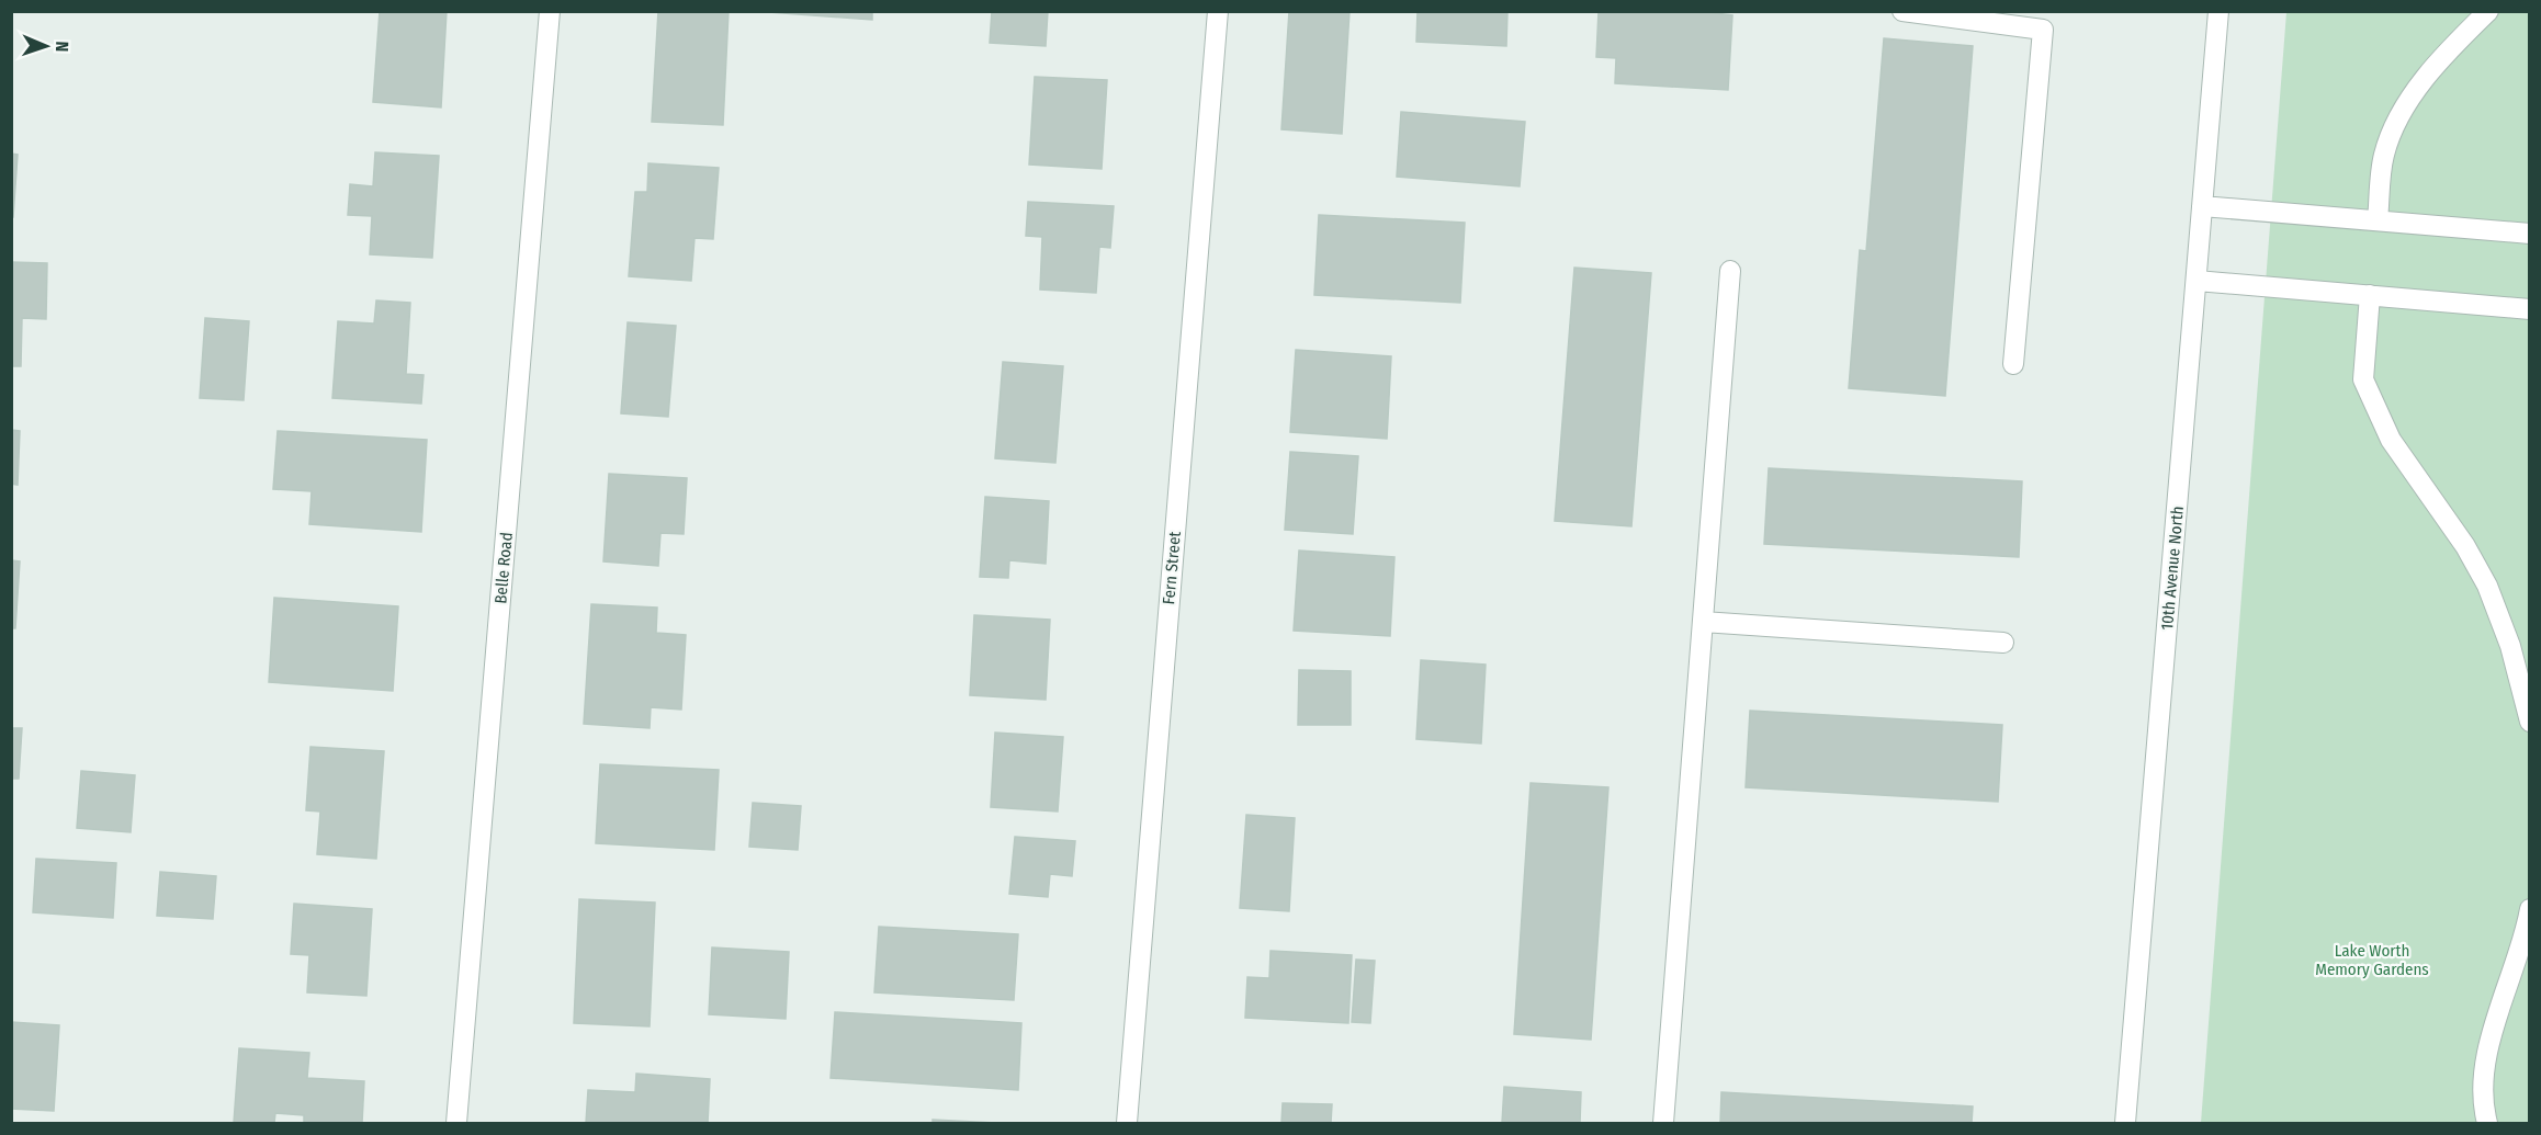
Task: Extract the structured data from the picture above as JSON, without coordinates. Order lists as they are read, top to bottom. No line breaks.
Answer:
{"streets":{"street":["Belle Road","Fern Street","10th Avenue North"]},"parks":["Lake Worth Memory Gardens"],"north":"right"}
